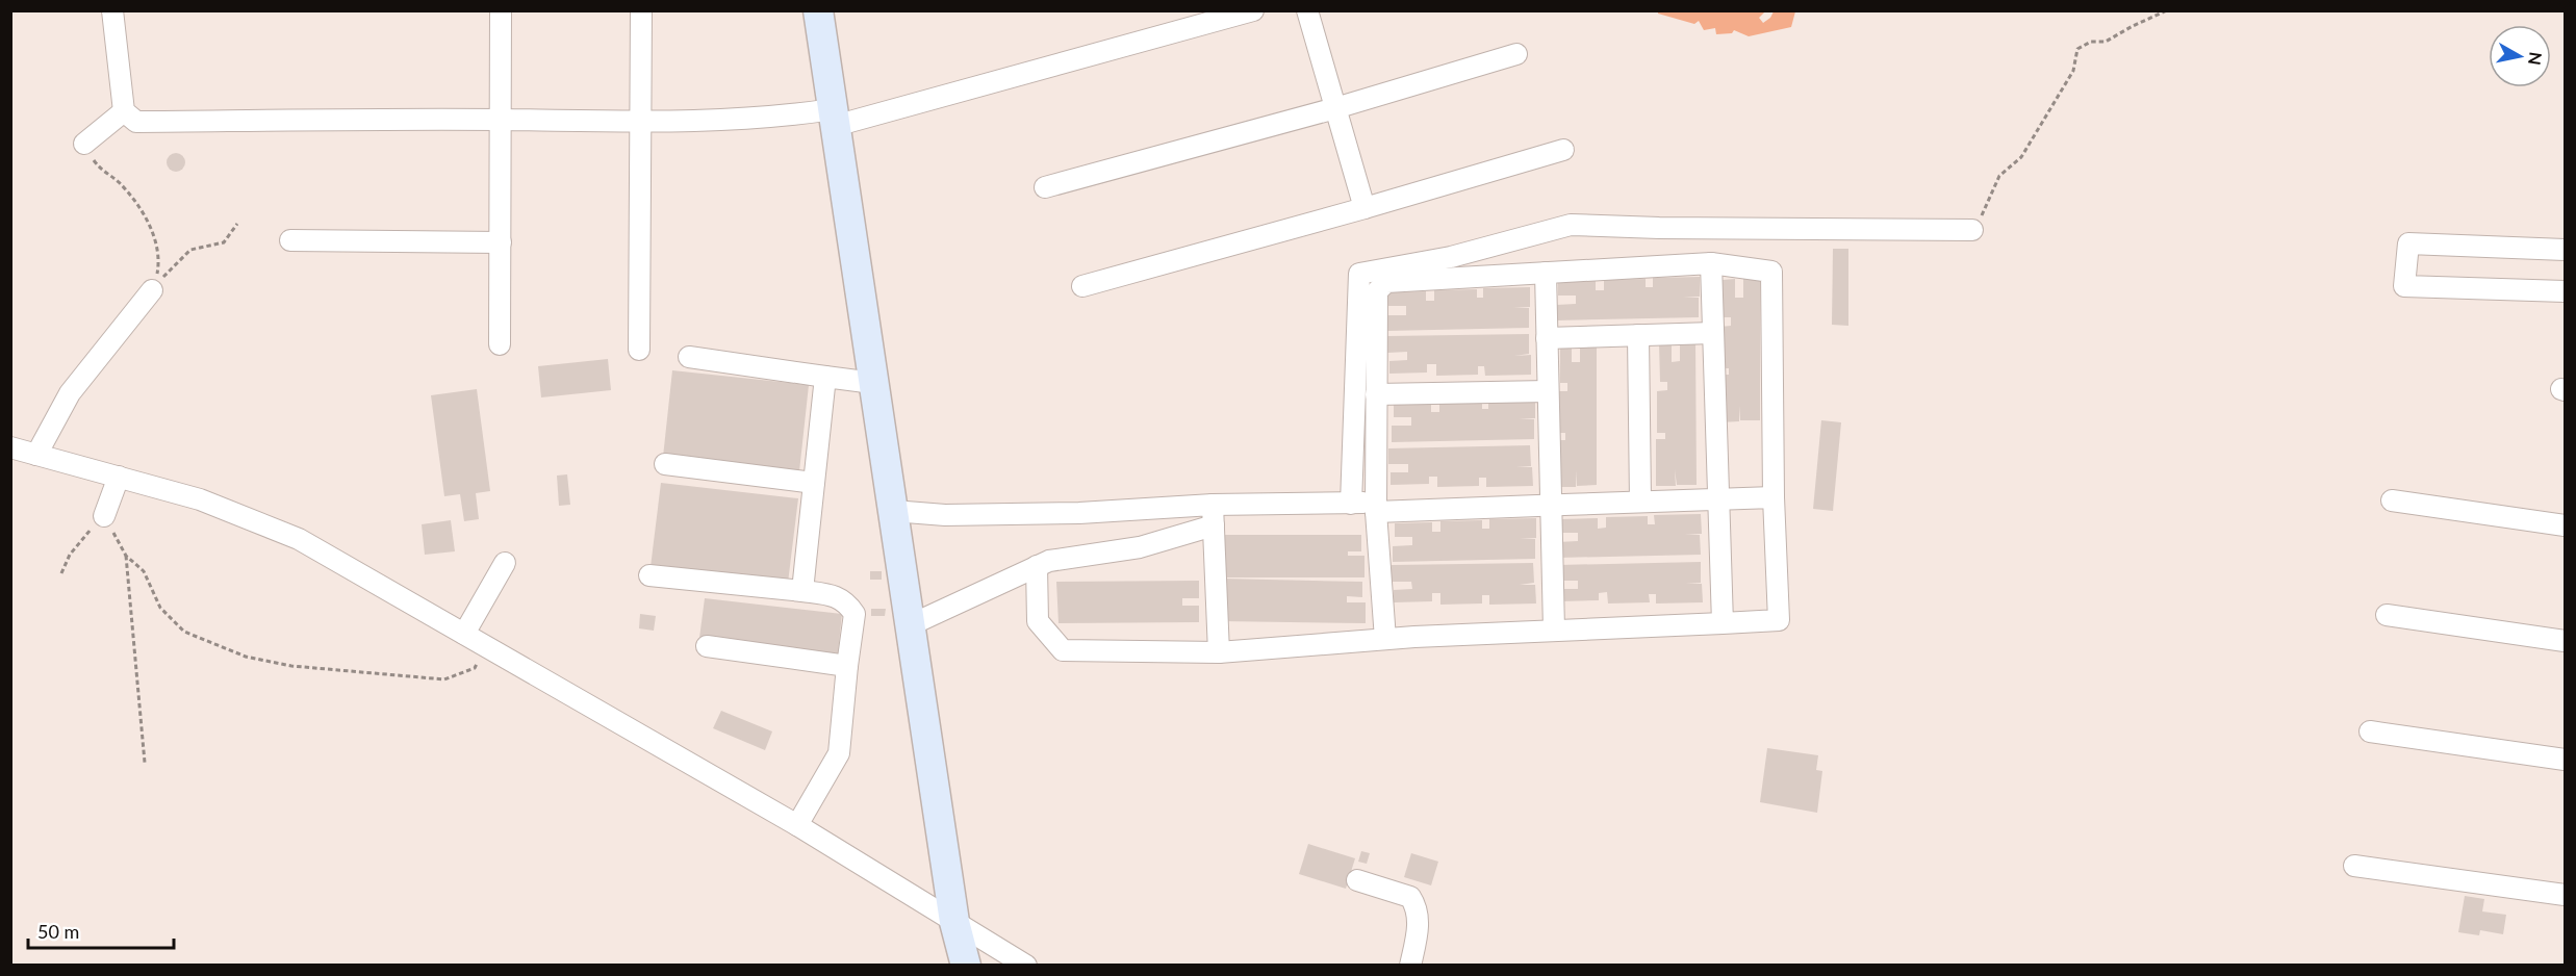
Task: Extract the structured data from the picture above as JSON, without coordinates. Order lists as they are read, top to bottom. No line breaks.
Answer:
{"scale_bar":"50 m","north":"right"}
